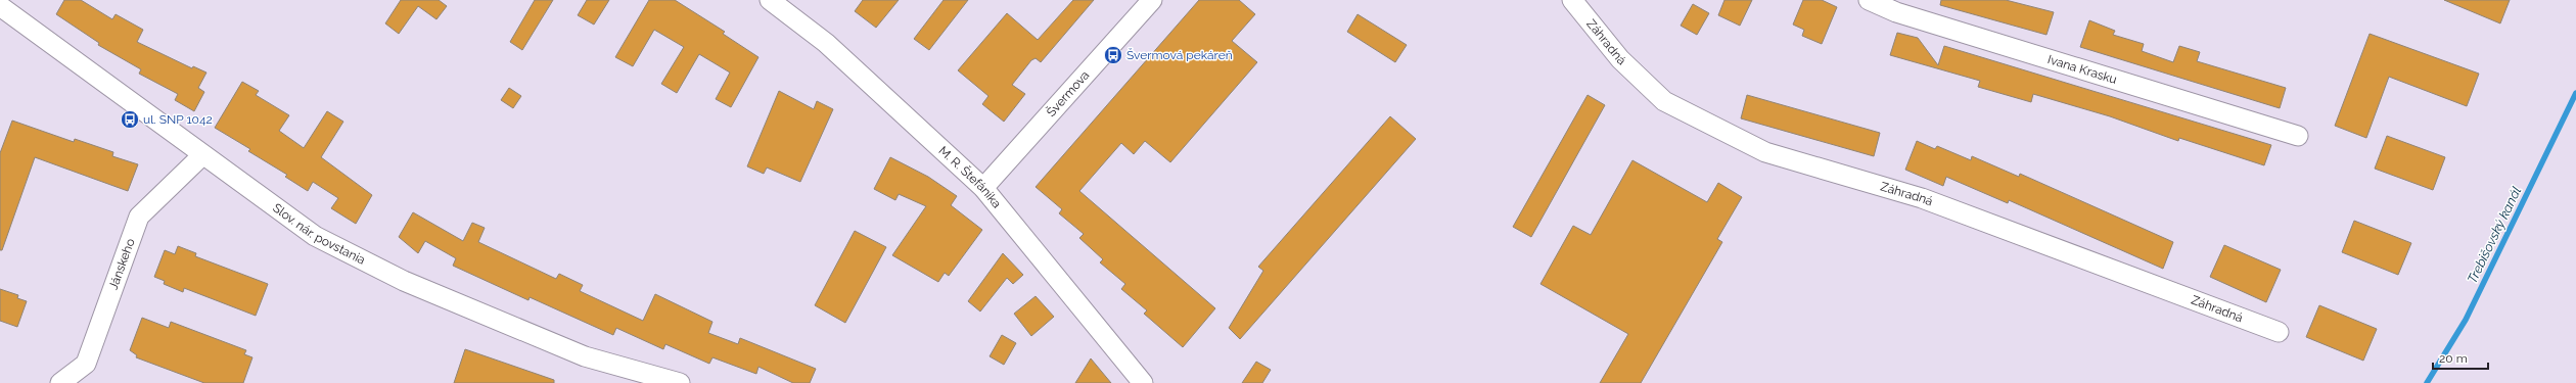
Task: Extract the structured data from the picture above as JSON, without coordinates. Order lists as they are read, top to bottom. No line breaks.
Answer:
{"streets":{"street":["Záhradná","Ivana Krasku","Švermova","M. R. Štefánika","Slov. nár. povstania","Jánskeho"]},"crossings":[["Švermova","M. R. Štefánika"],["Slov. nár. povstania","Jánskeho"]],"water":["Trebišovský kanál"],"places":{"bus stop":["Švermová pekáreň","ul. SNP 1042"]},"scale_bar":"20 m"}
